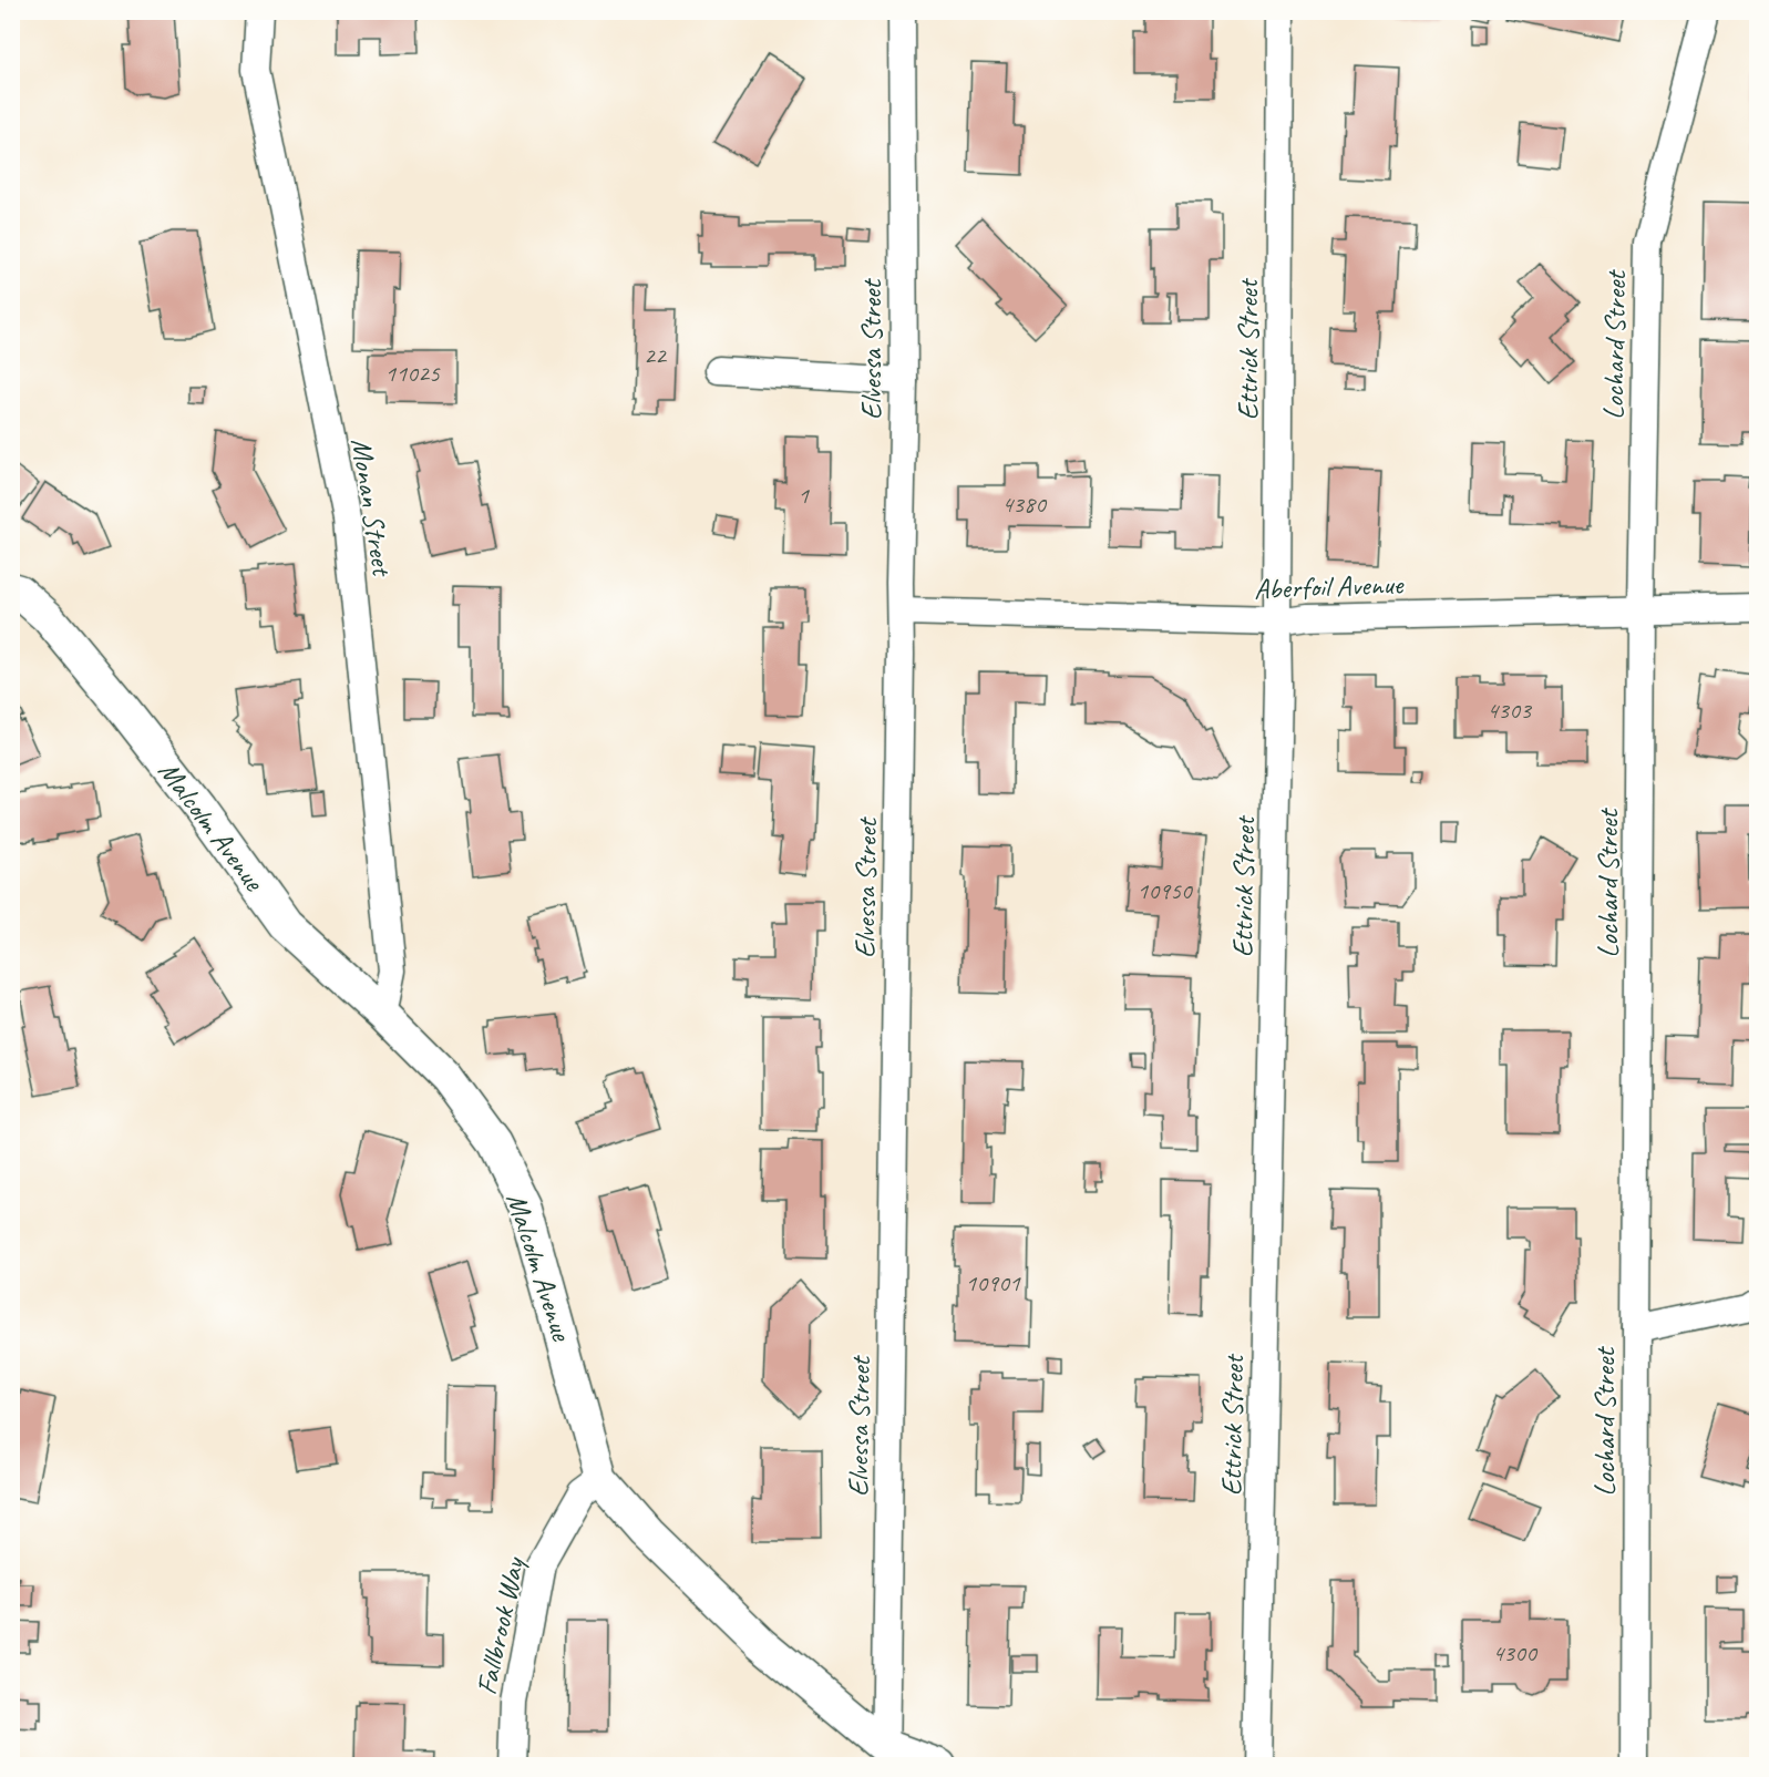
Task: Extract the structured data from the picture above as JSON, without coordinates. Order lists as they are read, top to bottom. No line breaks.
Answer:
{"streets":{"street":["Lochard Street","Elvessa Street","Ettrick Street","Monan Street","Aberfoil Avenue","Malcolm Avenue","Fallbrook Way"]},"crossings":[["Lochard Street","Aberfoil Avenue"],["Elvessa Street","Aberfoil Avenue"],["Elvessa Street","Malcolm Avenue"],["Ettrick Street","Aberfoil Avenue"],["Monan Street","Malcolm Avenue"],["Malcolm Avenue","Fallbrook Way"]],"house_numbers":["22","11025","1","4380","4303","10950","10901","4300"]}
